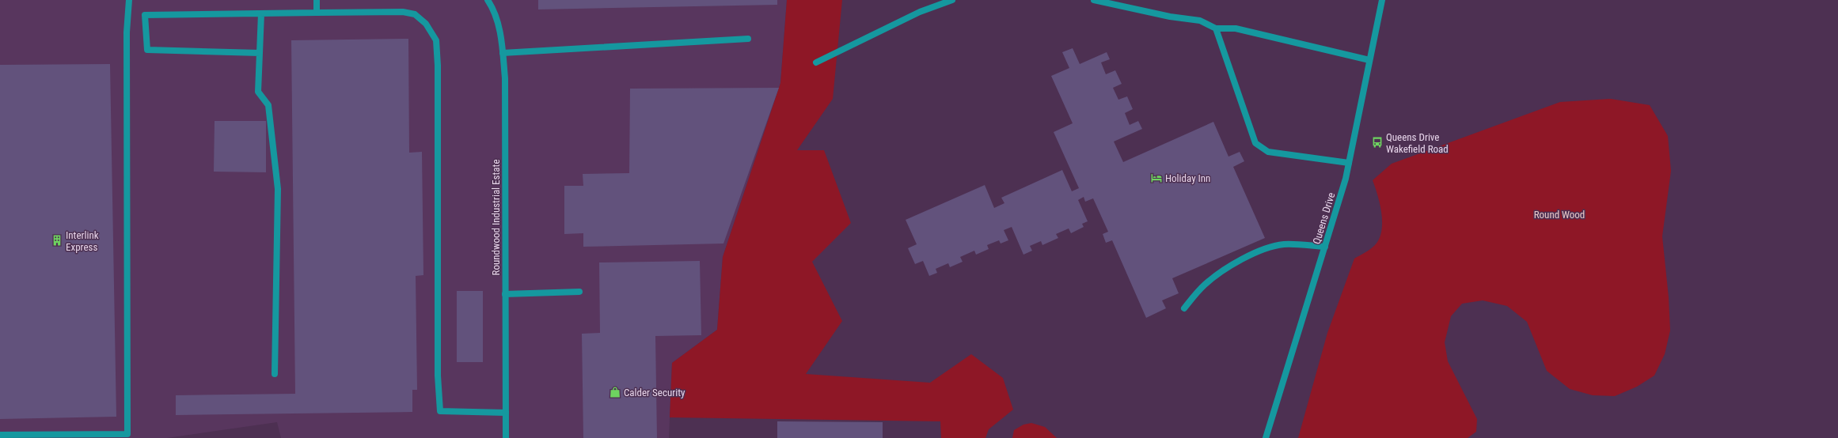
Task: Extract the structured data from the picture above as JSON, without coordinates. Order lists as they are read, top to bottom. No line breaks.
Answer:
{"streets":{"street":["Roundwood Industrial Estate","Queens Drive"]},"parks":["Round Wood"],"places":{"bus stop":["Queens Drive Wakefield Road"],"hotel":["Holiday Inn"],"building":["Interlink Express"],"shop":["Calder Security"]}}
